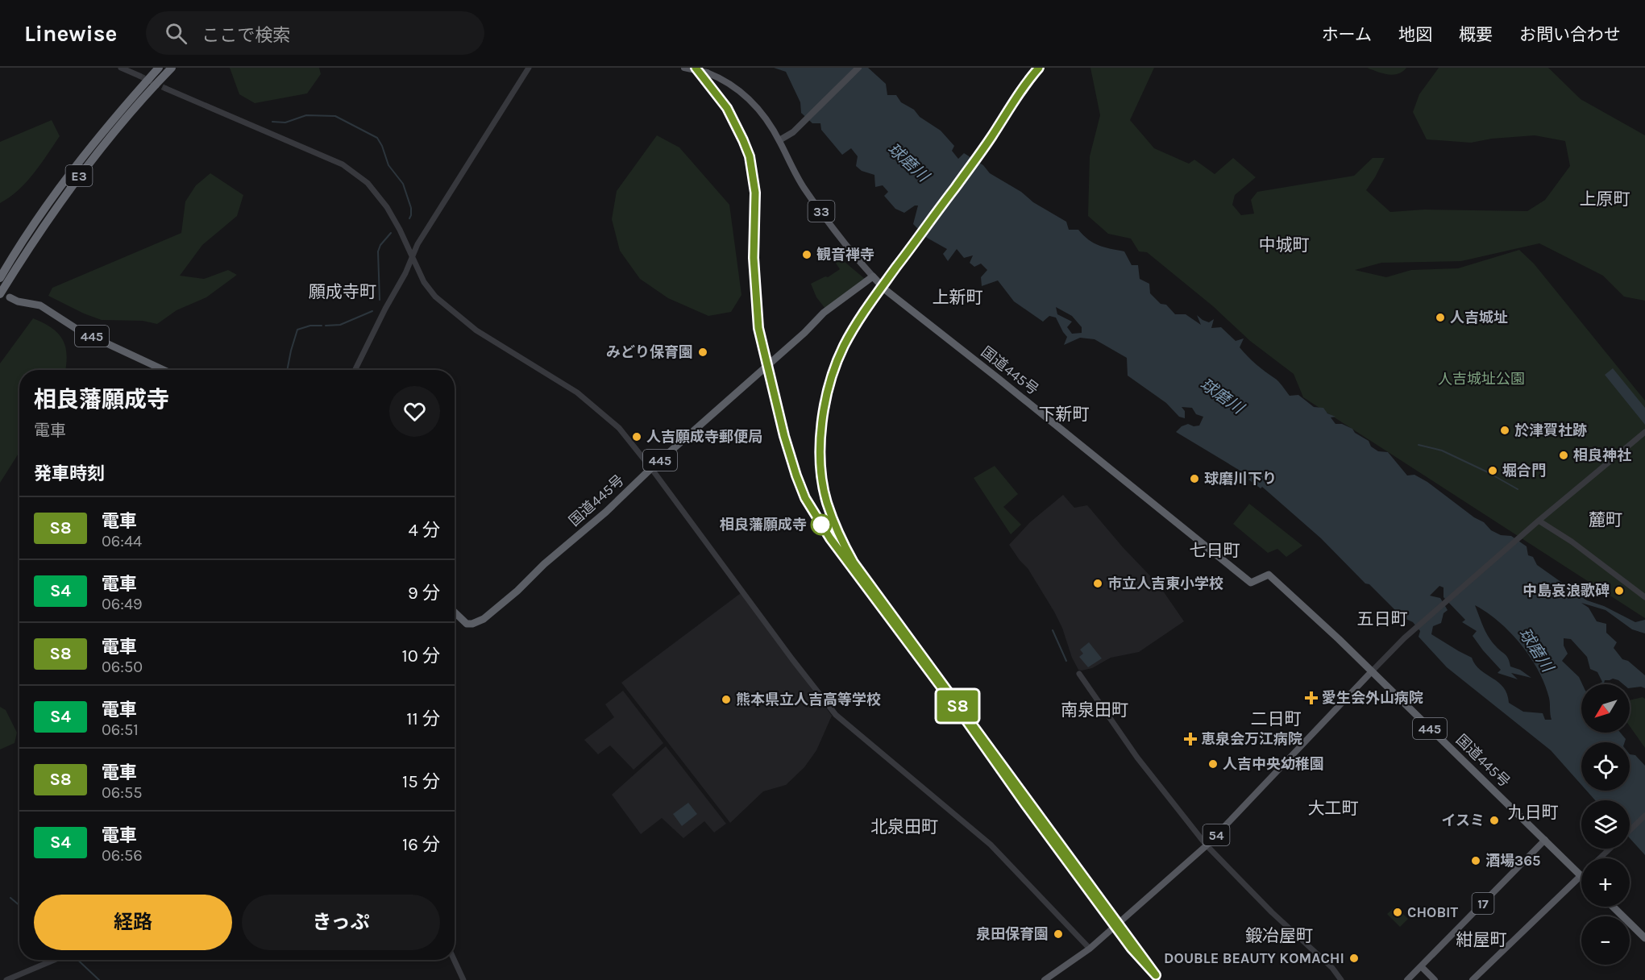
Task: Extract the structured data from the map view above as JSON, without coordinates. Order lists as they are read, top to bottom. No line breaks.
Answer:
{"streets":{"highway":["E3","445","国道445号"],"main road":["33","54","17"]},"crossings":[["33","国道445号"],["国道445号","54"],["国道445号","17"]],"districts":["上原町","中城町","願成寺町","上新町","下新町","麓町","七日町","五日町","南泉田町","二日町","大工町","九日町","北泉田町","鍛冶屋町","紺屋町"],"water":["球磨川"],"parks":["人吉城址公園"],"places":{"other":["観音禅寺","人吉城址","みどり保育園","於津賀社跡","人吉願成寺郵便局","相良神社","堀合門","球磨川下り","相良藩願成寺","市立人吉東小学校","中島哀浪歌碑","熊本県立人吉高等学校","人吉中央幼稚園","イスミ","酒場365","CHOBIT","泉田保育園","DOUBLE BEAUTY KOMACHI"],"health":["愛生会外山病院","恵泉会万江病院"]},"north":"bottom left","page":{"header":"Linewise","search":"ここで検索","nav":["ホーム","地図","概要","お問い合わせ"],"on_map":"S8","heading":[["相良藩願成寺","電車"],"発車時刻"],"list":[{"mark":"S8","name":"電車","note":"06:44","value":"4 分"},{"mark":"S4","name":"電車","note":"06:49","value":"9 分"},{"mark":"S8","name":"電車","note":"06:50","value":"10 分"},{"mark":"S4","name":"電車","note":"06:51","value":"11 分"},{"mark":"S8","name":"電車","note":"06:55","value":"15 分"},{"mark":"S4","name":"電車","note":"06:56","value":"16 分"}],"map_buttons":["+","−"],"buttons":["経路","きっぷ"]}}
